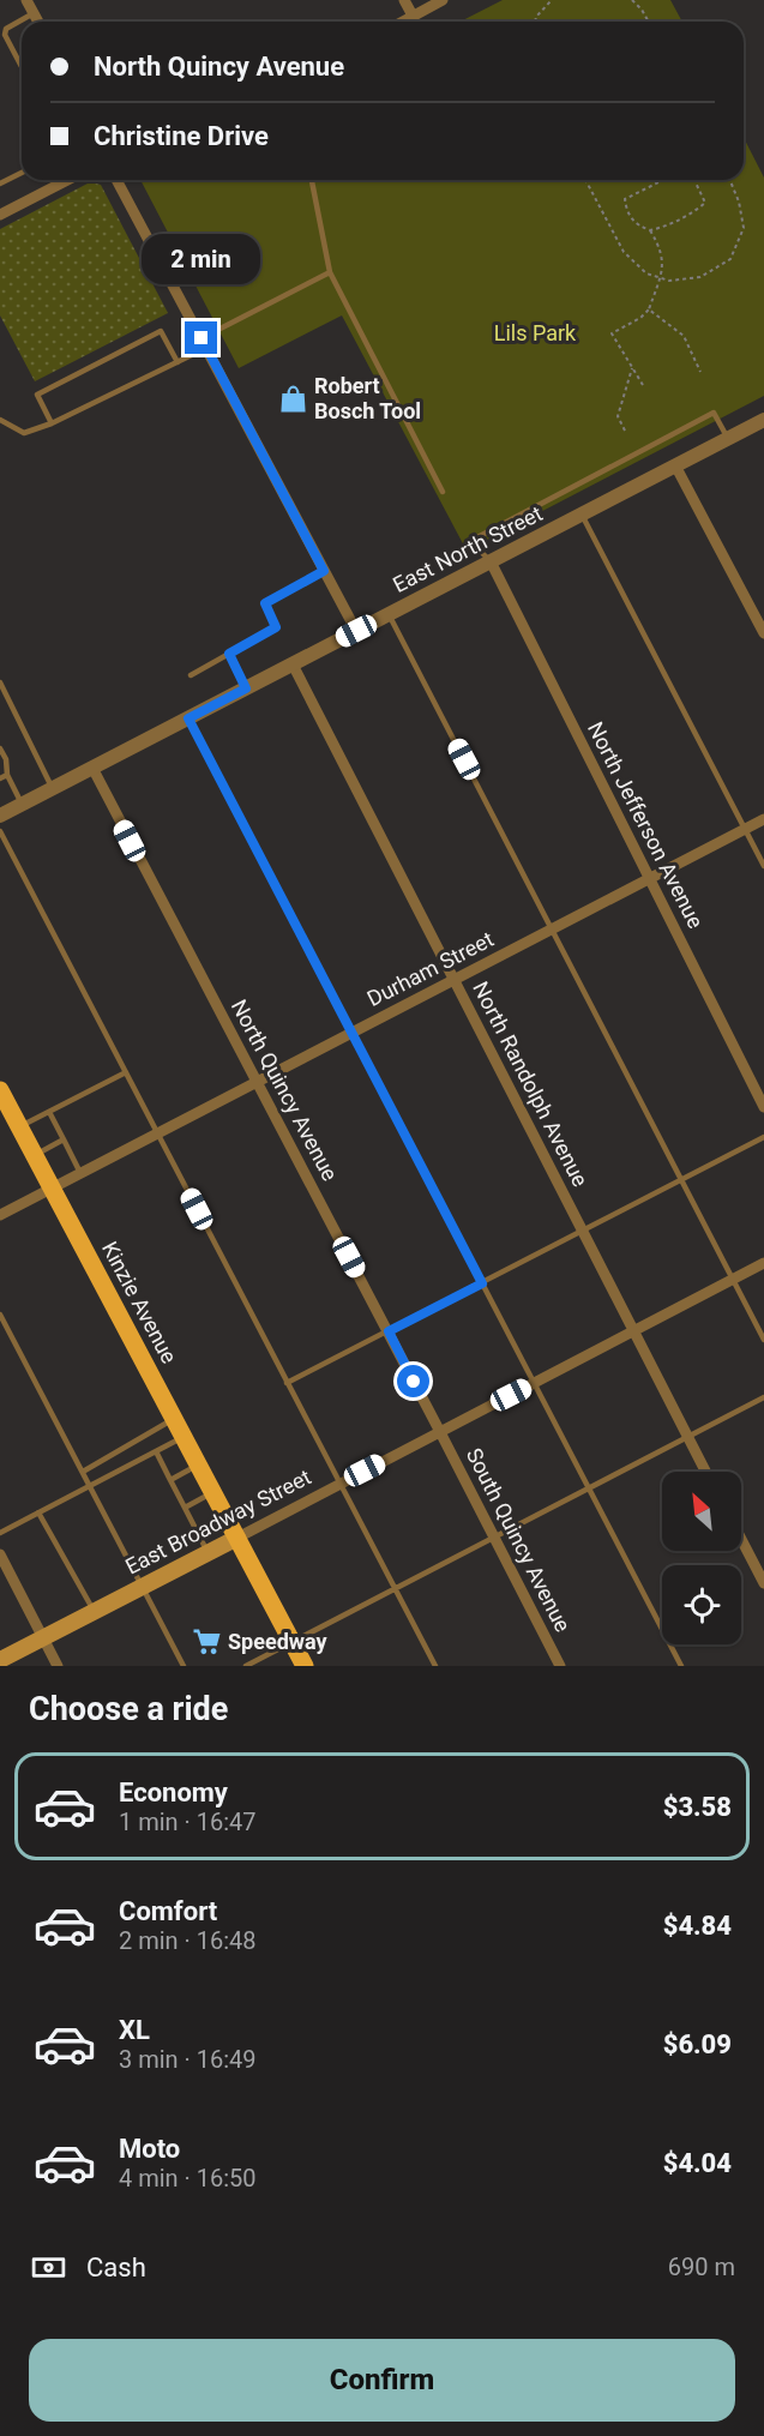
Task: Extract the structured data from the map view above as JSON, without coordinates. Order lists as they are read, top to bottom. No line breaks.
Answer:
{"streets":{"main road":["Kinzie Avenue","East Broadway Street"],"street":["East North Street","North Jefferson Avenue","Durham Street","North Randolph Avenue","North Quincy Avenue","South Quincy Avenue"]},"crossings":[["East North Street","North Jefferson Avenue"],["East North Street","North Randolph Avenue"],["East North Street","North Quincy Avenue"],["North Jefferson Avenue","Durham Street"],["Durham Street","North Randolph Avenue"],["Durham Street","North Quincy Avenue"],["Durham Street","Kinzie Avenue"],["North Randolph Avenue","East Broadway Street"],["North Quincy Avenue","East Broadway Street"],["North Quincy Avenue","South Quincy Avenue"],["Kinzie Avenue","East Broadway Street"],["East Broadway Street","South Quincy Avenue"]],"parks":["Lils Park"],"places":{"shop":["Robert Bosch Tool"],"supermarket":["Speedway"]},"north":"top left","page":{"banner":["North Quincy Avenue","Christine Drive"],"bubble":"2 min","heading":"Choose a ride","list":[{"name":"Economy","note":"1 min · 16:47","value":"$3.58"},{"name":"Comfort","note":"2 min · 16:48","value":"$4.84"},{"name":"XL","note":"3 min · 16:49","value":"$6.09"},{"name":"Moto","note":"4 min · 16:50","value":"$4.04"}],"pay":["Cash","690 m"],"buttons":"Confirm"}}
